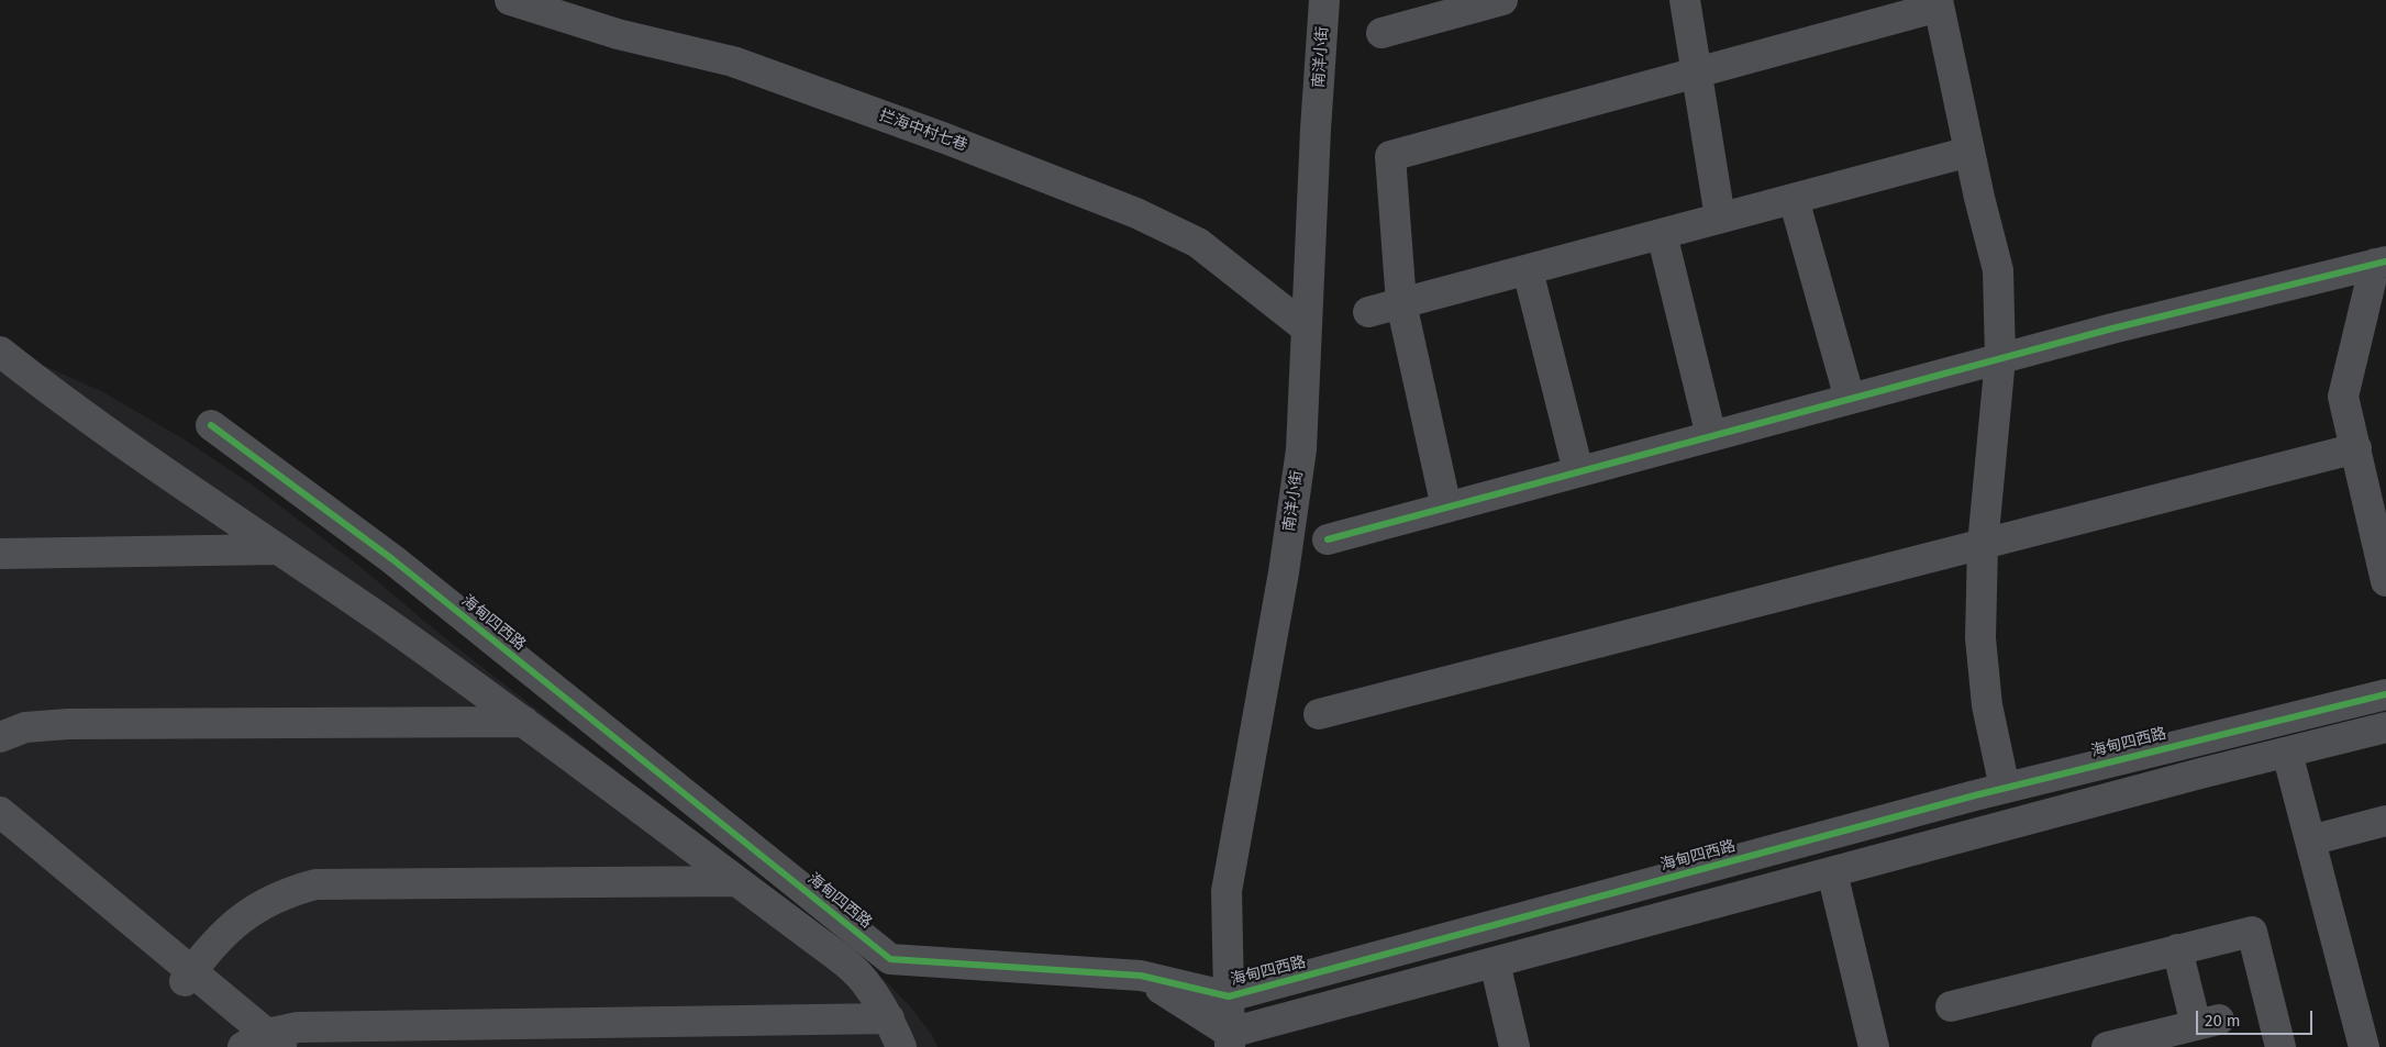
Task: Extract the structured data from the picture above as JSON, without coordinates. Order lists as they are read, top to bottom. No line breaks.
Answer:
{"streets":{"street":["南洋小街","拦海中村七巷","海甸四西路"]},"crossings":[["南洋小街","拦海中村七巷"],["南洋小街","海甸四西路"]],"scale_bar":"20 m"}
